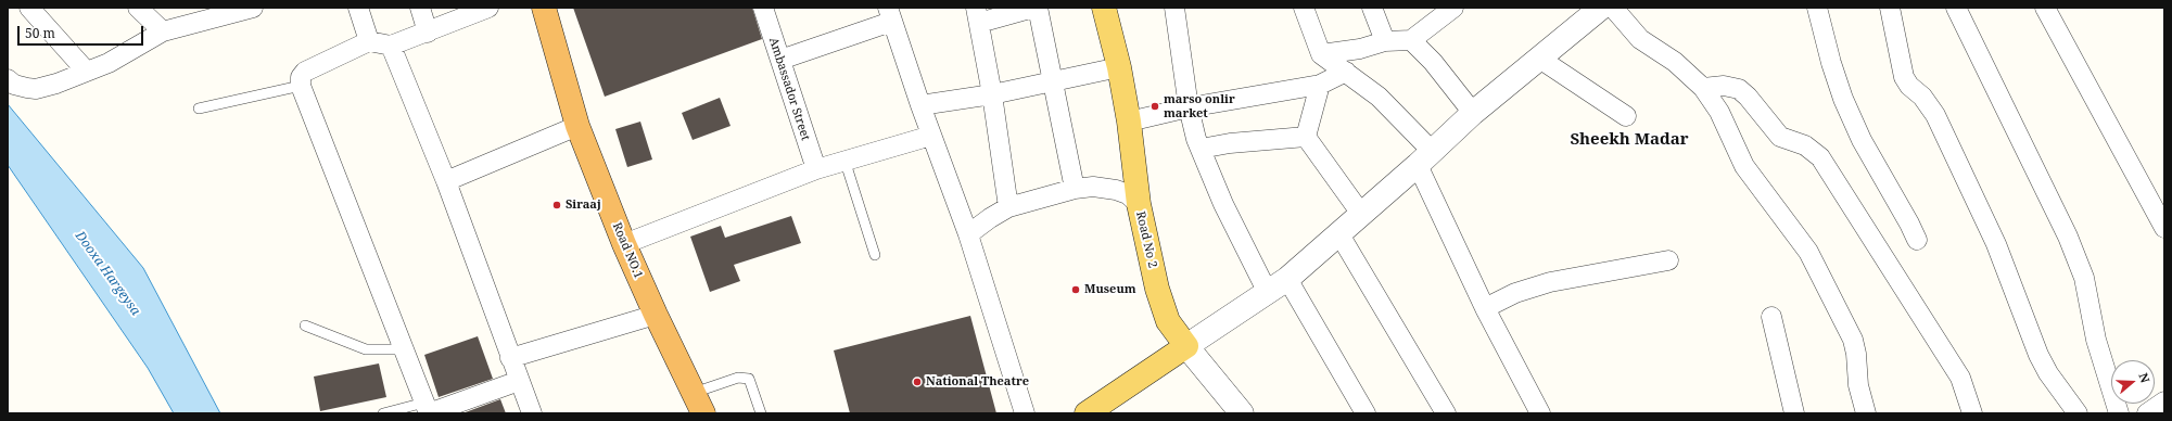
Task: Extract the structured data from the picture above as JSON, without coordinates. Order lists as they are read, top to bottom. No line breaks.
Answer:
{"streets":{"highway":["Road NO.1"],"main road":["Road No 2"],"street":["Ambassador Street"]},"districts":["Sheekh Madar"],"water":["Dooxa Hargeysa"],"places":["marso onlir market","Siraaj","Museum","National Theatre"],"scale_bar":"50 m","north":"right"}
